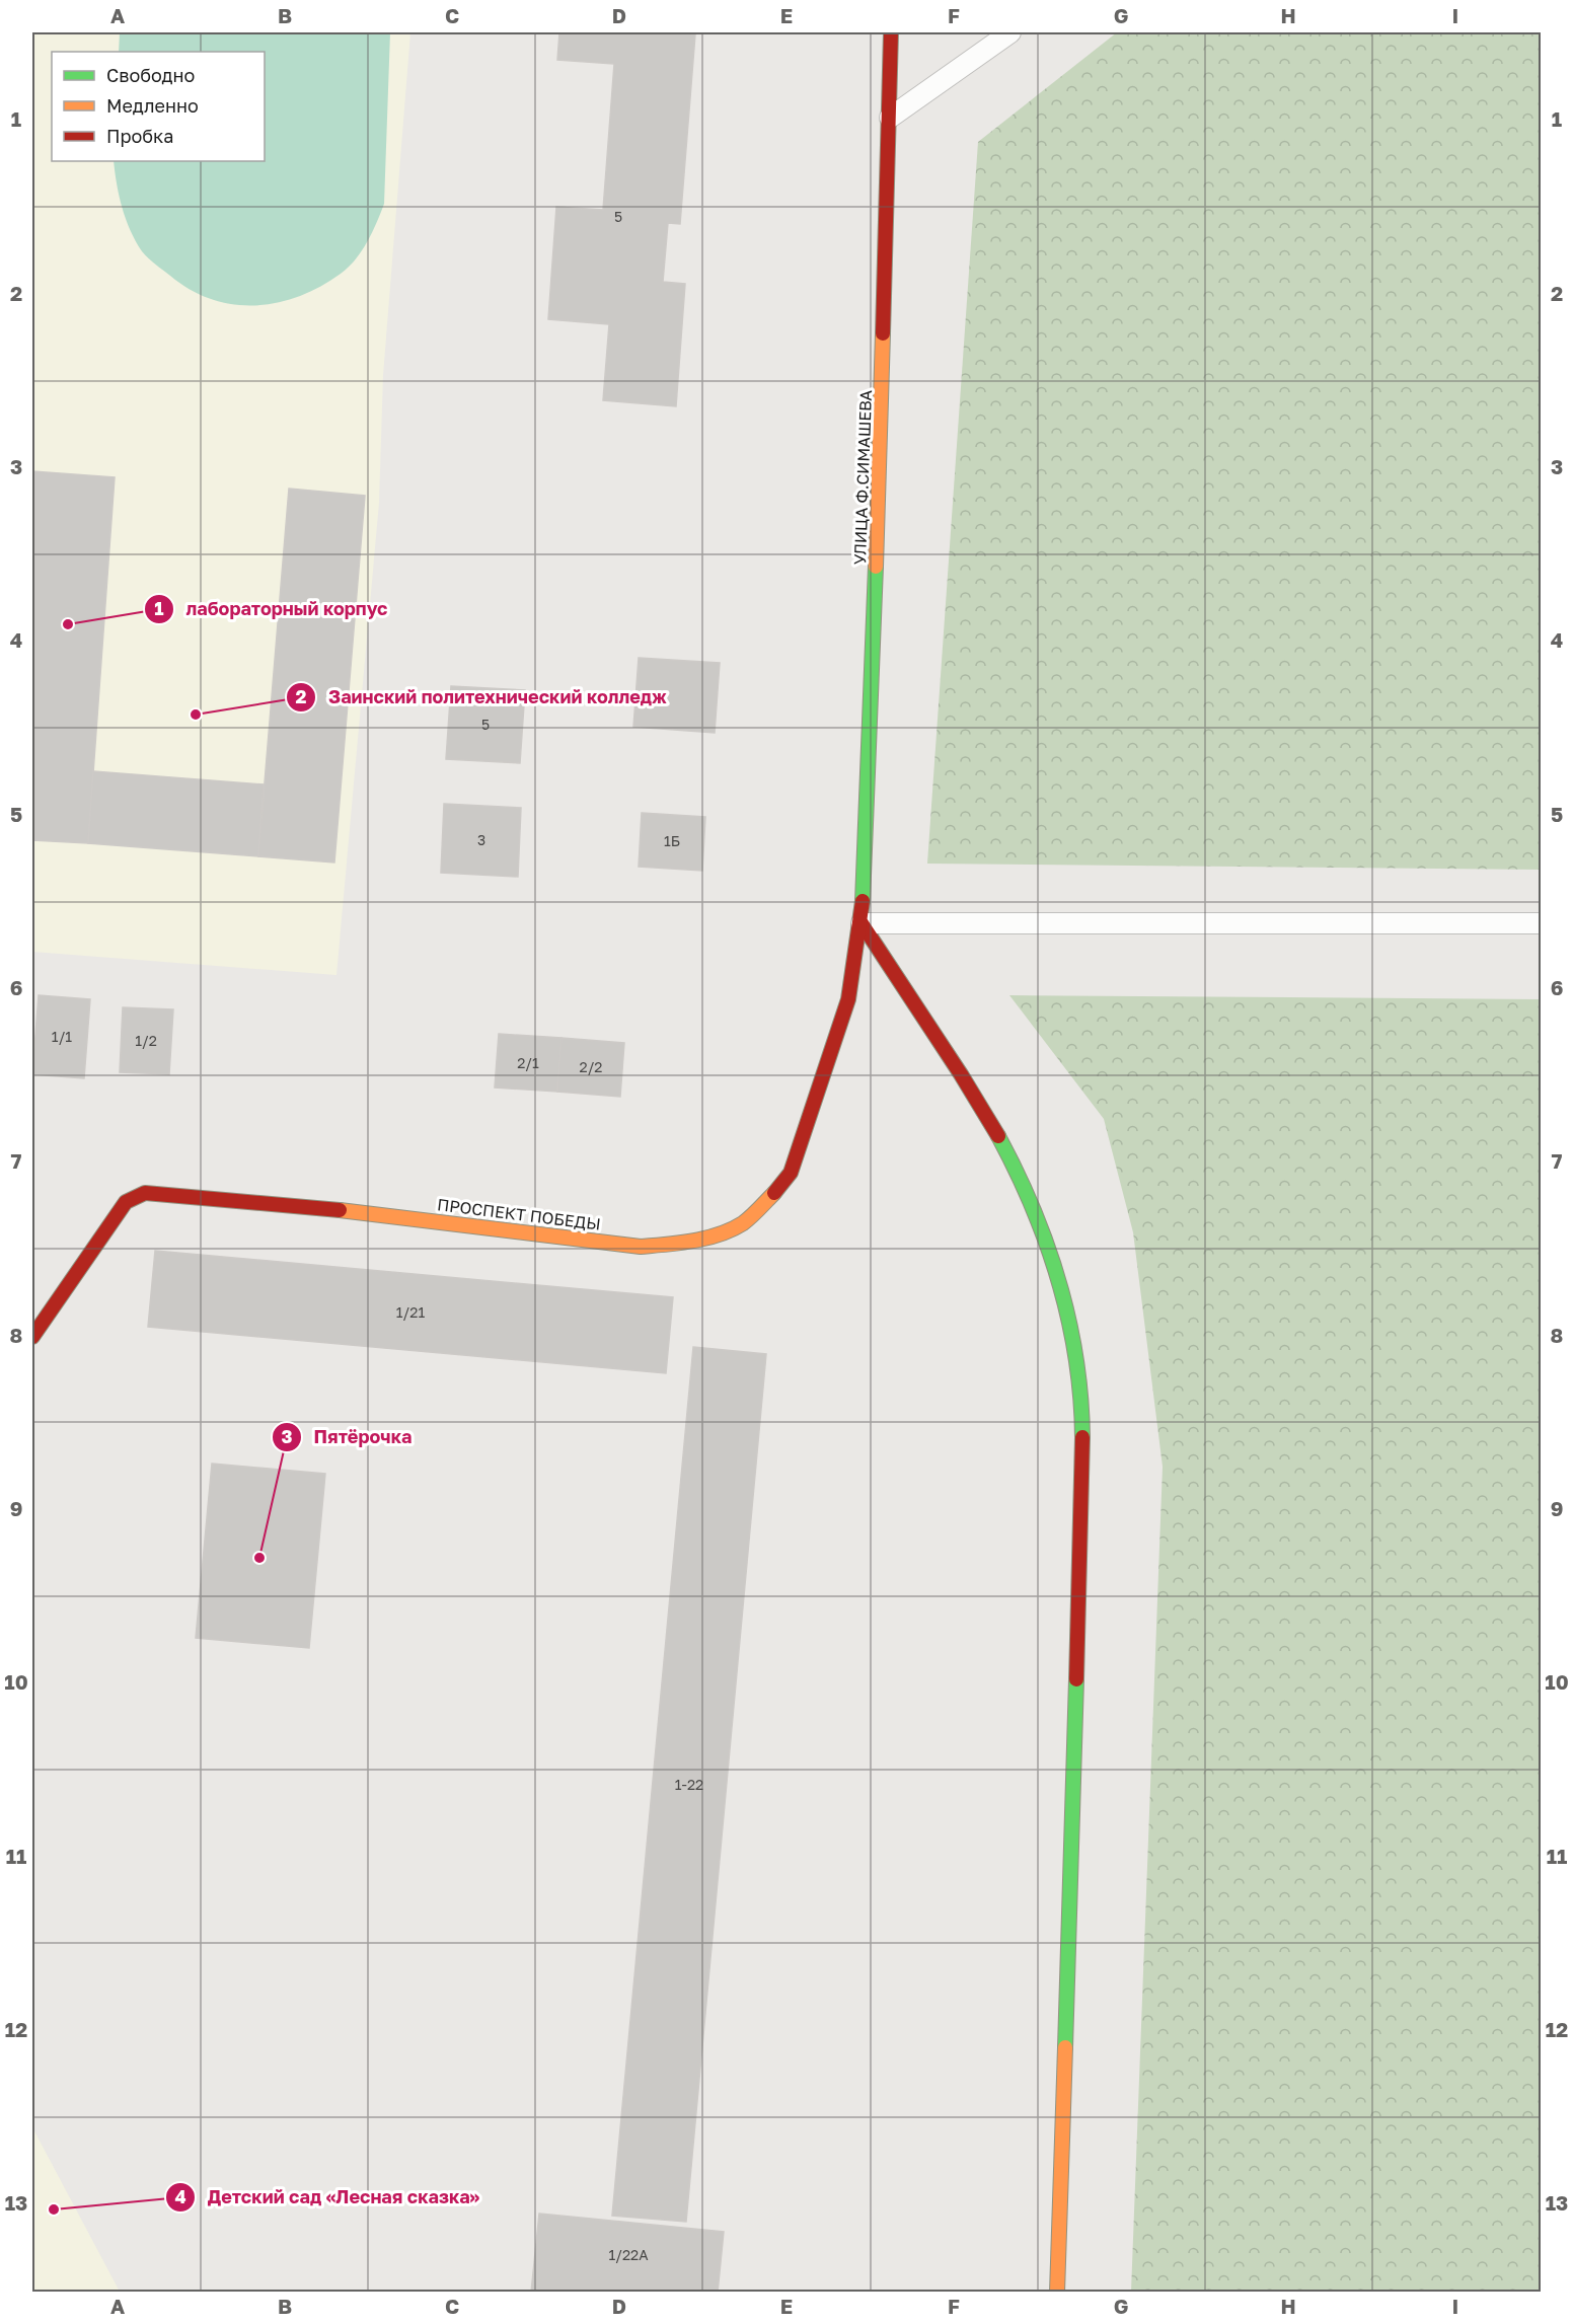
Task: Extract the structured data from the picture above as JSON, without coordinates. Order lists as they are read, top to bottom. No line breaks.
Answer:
{"streets":{"street":["УЛИЦА Ф.СИМАШЕВА","ПРОСПЕКТ ПОБЕДЫ"]},"crossings":[["УЛИЦА Ф.СИМАШЕВА","ПРОСПЕКТ ПОБЕДЫ"]],"places":["лабораторный корпус","Заинский политехнический колледж","Пятёрочка","Детский сад «Лесная сказка»"],"house_numbers":["5","5","3","1Б","1/1","1/2","2/1","2/2","1/21","1-22","1/22А"],"legend":["Свободно","Медленно","Пробка"],"grid":{"columns":["A","B","C","D","E","F","G","H","I"],"rows":["1","2","3","4","5","6","7","8","9","10","11","12","13"]}}
